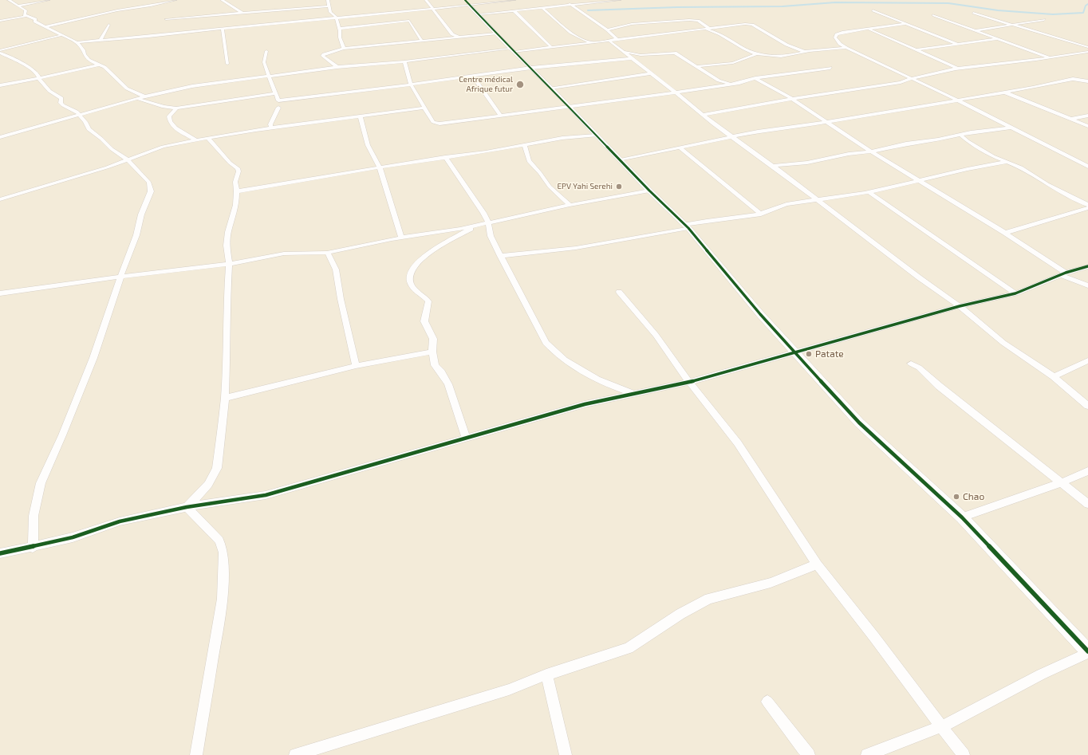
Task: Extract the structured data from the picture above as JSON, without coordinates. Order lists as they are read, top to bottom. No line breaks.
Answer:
{"places":["Centre médical Afrique futur","EPV Yahi Serehi","Patate","Chao"]}
